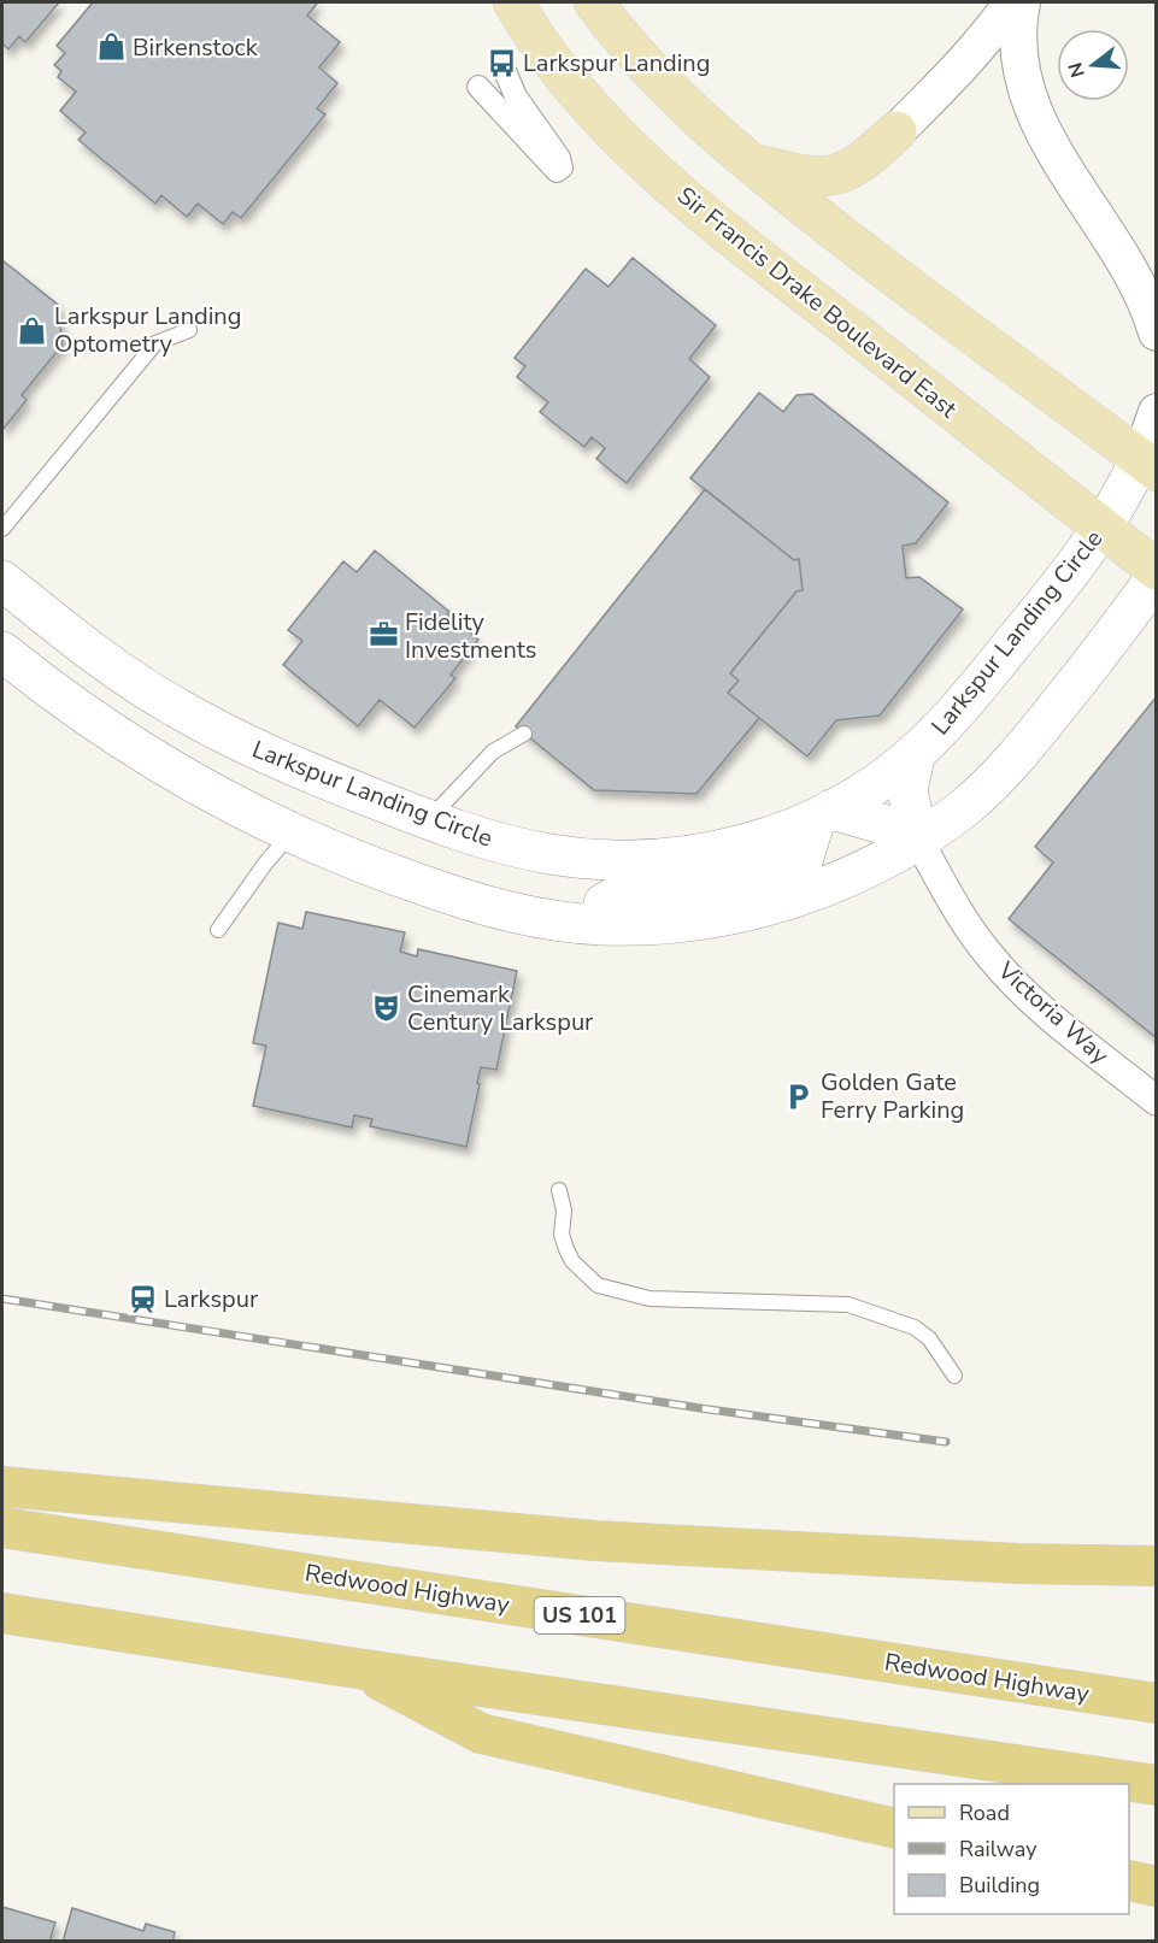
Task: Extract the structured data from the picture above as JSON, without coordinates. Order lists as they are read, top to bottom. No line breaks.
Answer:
{"streets":{"highway":["Redwood Highway","US 101"],"main road":["Sir Francis Drake Boulevard East","Larkspur Landing Circle"],"street":["Victoria Way"]},"crossings":[["Sir Francis Drake Boulevard East","Larkspur Landing Circle"]],"places":{"shop":["Birkenstock","Larkspur Landing Optometry"],"bus stop":["Larkspur Landing"],"office":["Fidelity Investments"],"theatre":["Cinemark Century Larkspur"],"parking":["Golden Gate Ferry Parking"],"station":["Larkspur"]},"legend":["Road","Railway","Building"],"north":"left"}
